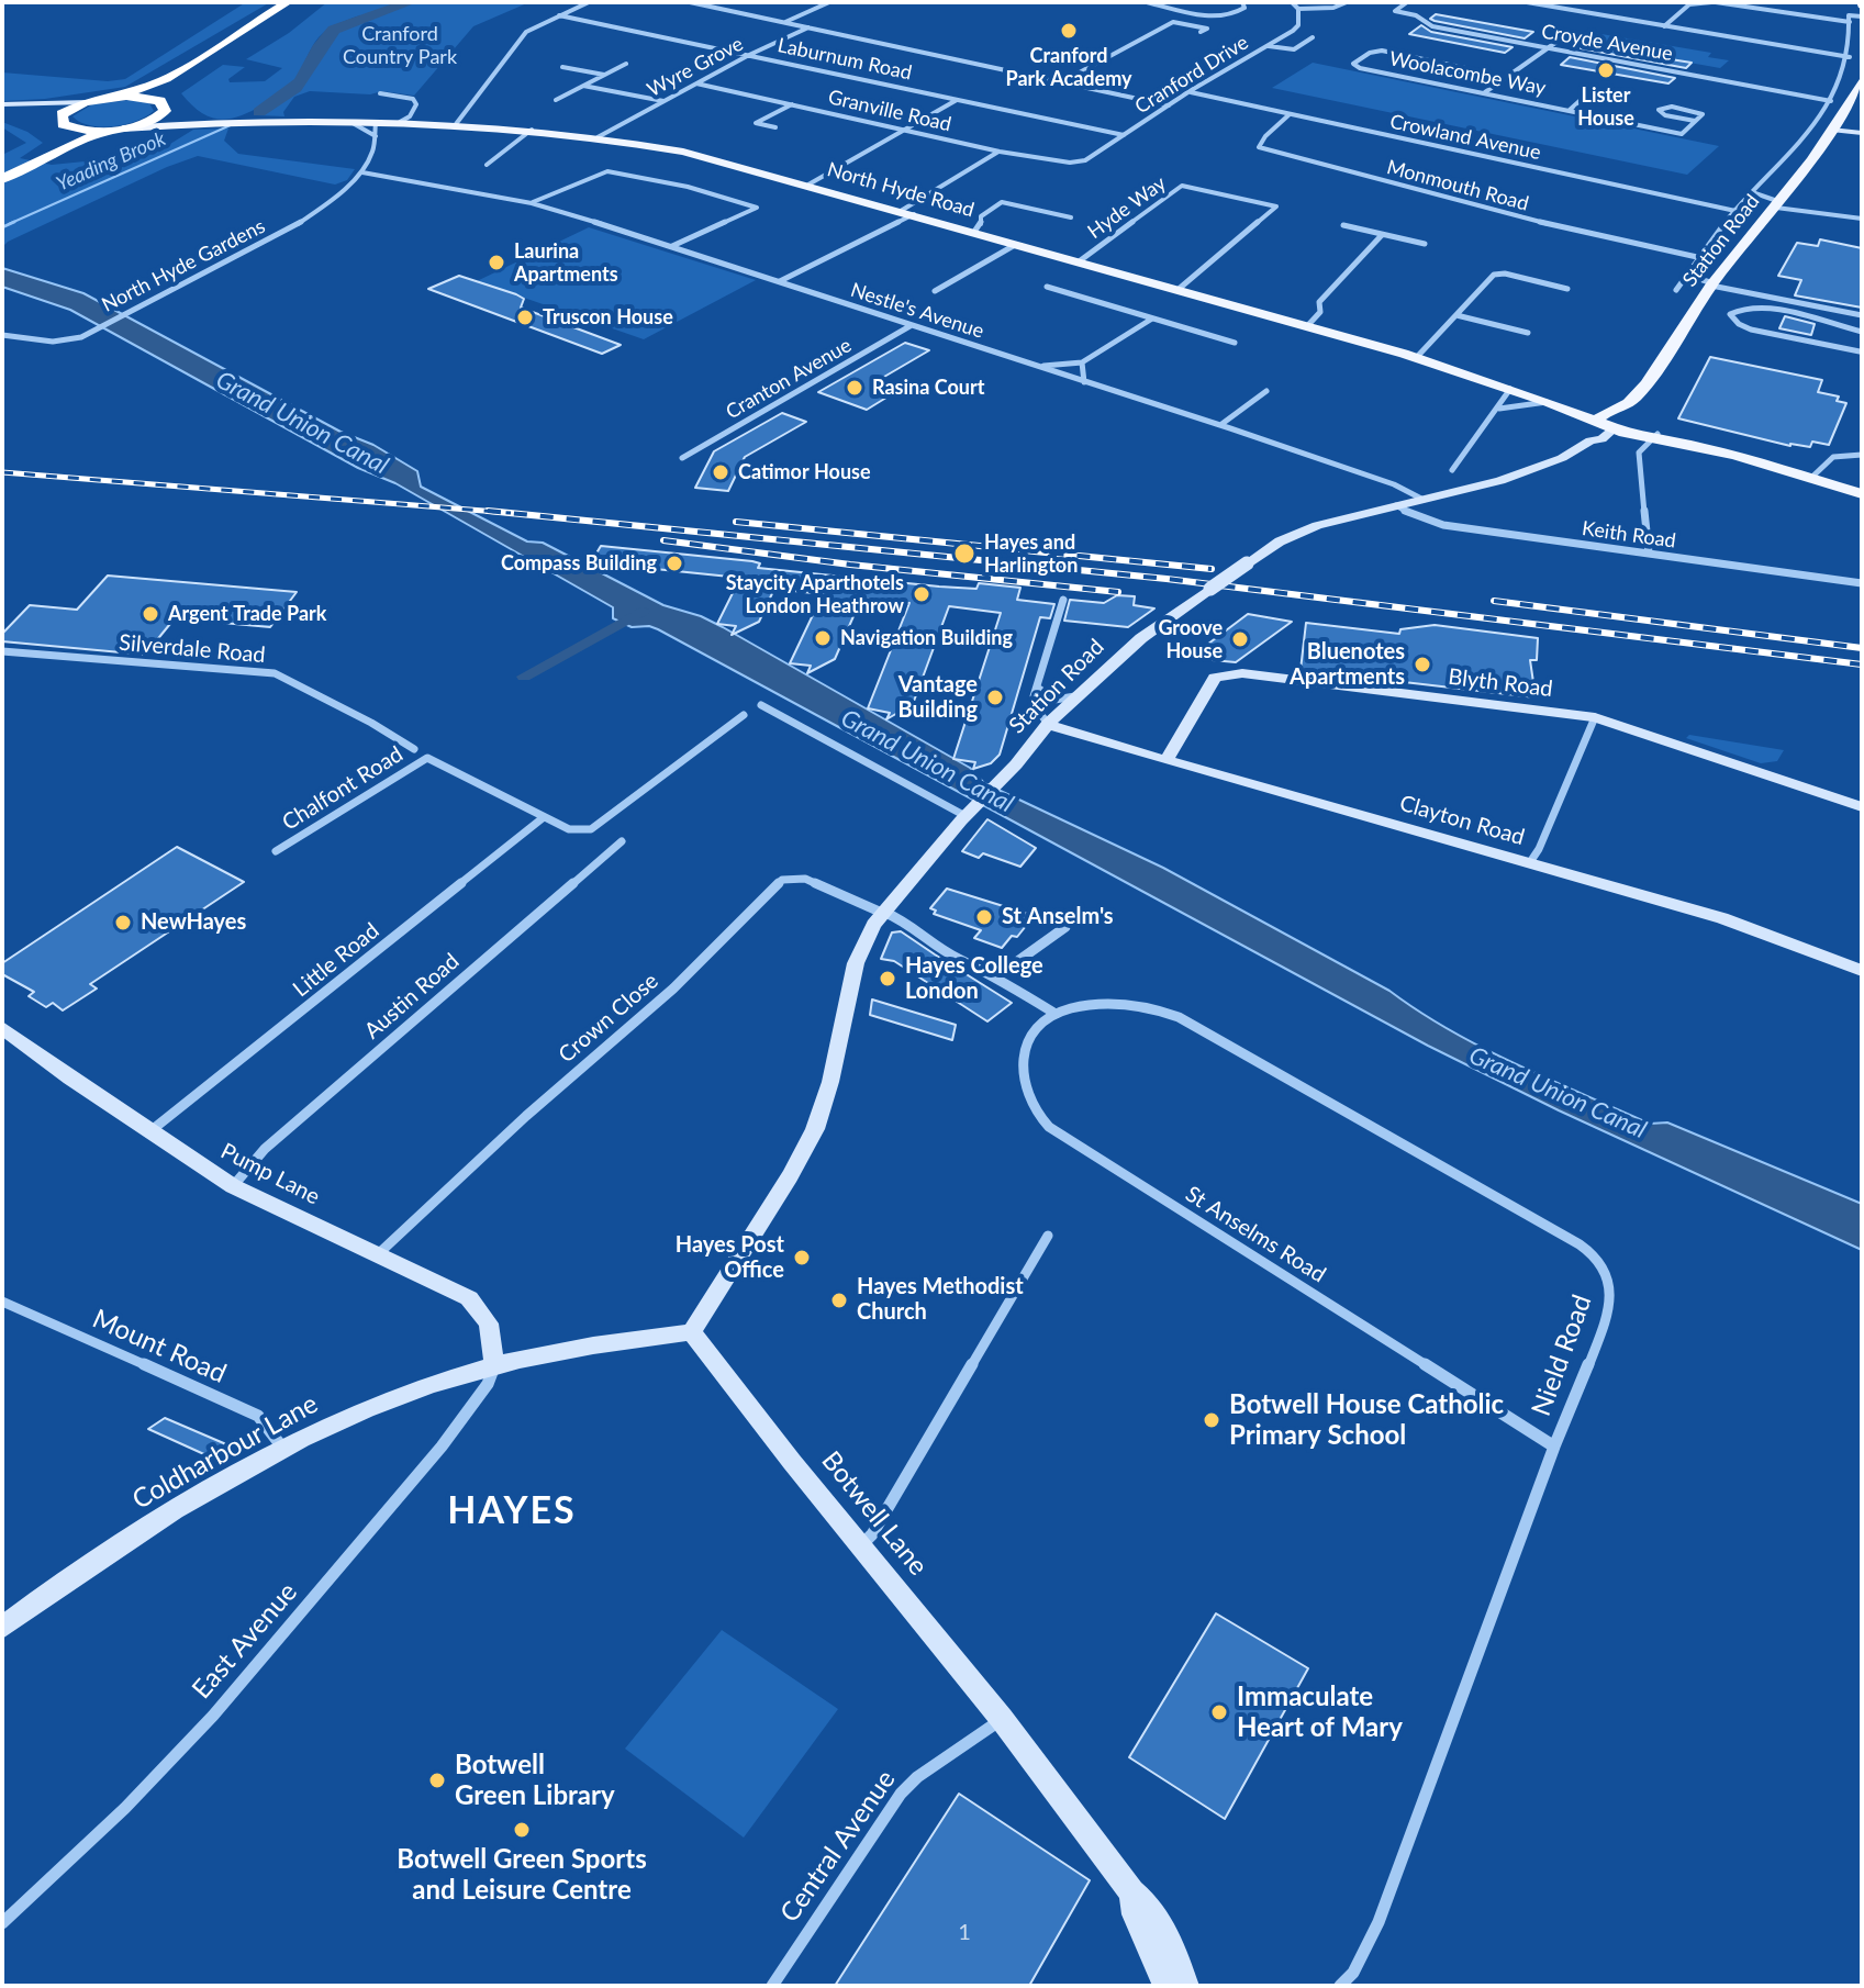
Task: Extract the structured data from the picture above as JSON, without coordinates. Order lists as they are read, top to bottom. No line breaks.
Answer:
{"streets":{"main road":["North Hyde Road","Station Road"],"street":["Croyde Avenue","Laburnum Road","Wyre Grove","Woolacombe Way","Cranford Drive","Granville Road","Crowland Avenue","Monmouth Road","Hyde Way","North Hyde Gardens","Nestle's Avenue","Cranton Avenue","Keith Road","Silverdale Road","Blyth Road","Chalfont Road","Clayton Road","Little Road","Austin Road","Crown Close","Pump Lane","St Anselms Road","Mount Road","Nield Road","Coldharbour Lane","Botwell Lane","East Avenue","Central Avenue"]},"crossings":[["Laburnum Road","Wyre Grove"],["Laburnum Road","Cranford Drive"],["Wyre Grove","Granville Road"],["Wyre Grove","North Hyde Road"],["Cranford Drive","Granville Road"],["Cranford Drive","Crowland Avenue"],["Crowland Avenue","Monmouth Road"],["North Hyde Road","Hyde Way"],["North Hyde Road","Station Road"],["North Hyde Road","North Hyde Gardens"],["Station Road","Nestle's Avenue"],["Station Road","Keith Road"],["Station Road","Clayton Road"],["Station Road","Crown Close"],["Station Road","Botwell Lane"],["North Hyde Gardens","Nestle's Avenue"],["Nestle's Avenue","Cranton Avenue"],["Blyth Road","Clayton Road"],["Chalfont Road","Little Road"],["Little Road","Pump Lane"],["Austin Road","Pump Lane"],["Crown Close","Pump Lane"],["Crown Close","St Anselms Road"],["Crown Close","Nield Road"],["Pump Lane","Coldharbour Lane"],["Pump Lane","East Avenue"],["St Anselms Road","Nield Road"],["Mount Road","Coldharbour Lane"],["Coldharbour Lane","East Avenue"],["Botwell Lane","Central Avenue"]],"districts":["HAYES"],"water":["Yeading Brook","Grand Union Canal"],"parks":["Cranford Country Park"],"places":["Cranford Park Academy","Lister House","Laurina Apartments","Truscon House","Rasina Court","Catimor House","Hayes and Harlington","Compass Building","Staycity Aparthotels London Heathrow","Argent Trade Park","Navigation Building","Groove House","Bluenotes Apartments","Vantage Building","St Anselm's","NewHayes","Hayes College London","Hayes Post Office","Hayes Methodist Church","Botwell House Catholic Primary School","Immaculate Heart of Mary","Botwell Green Library","Botwell Green Sports and Leisure Centre"],"house_numbers":["1"]}
